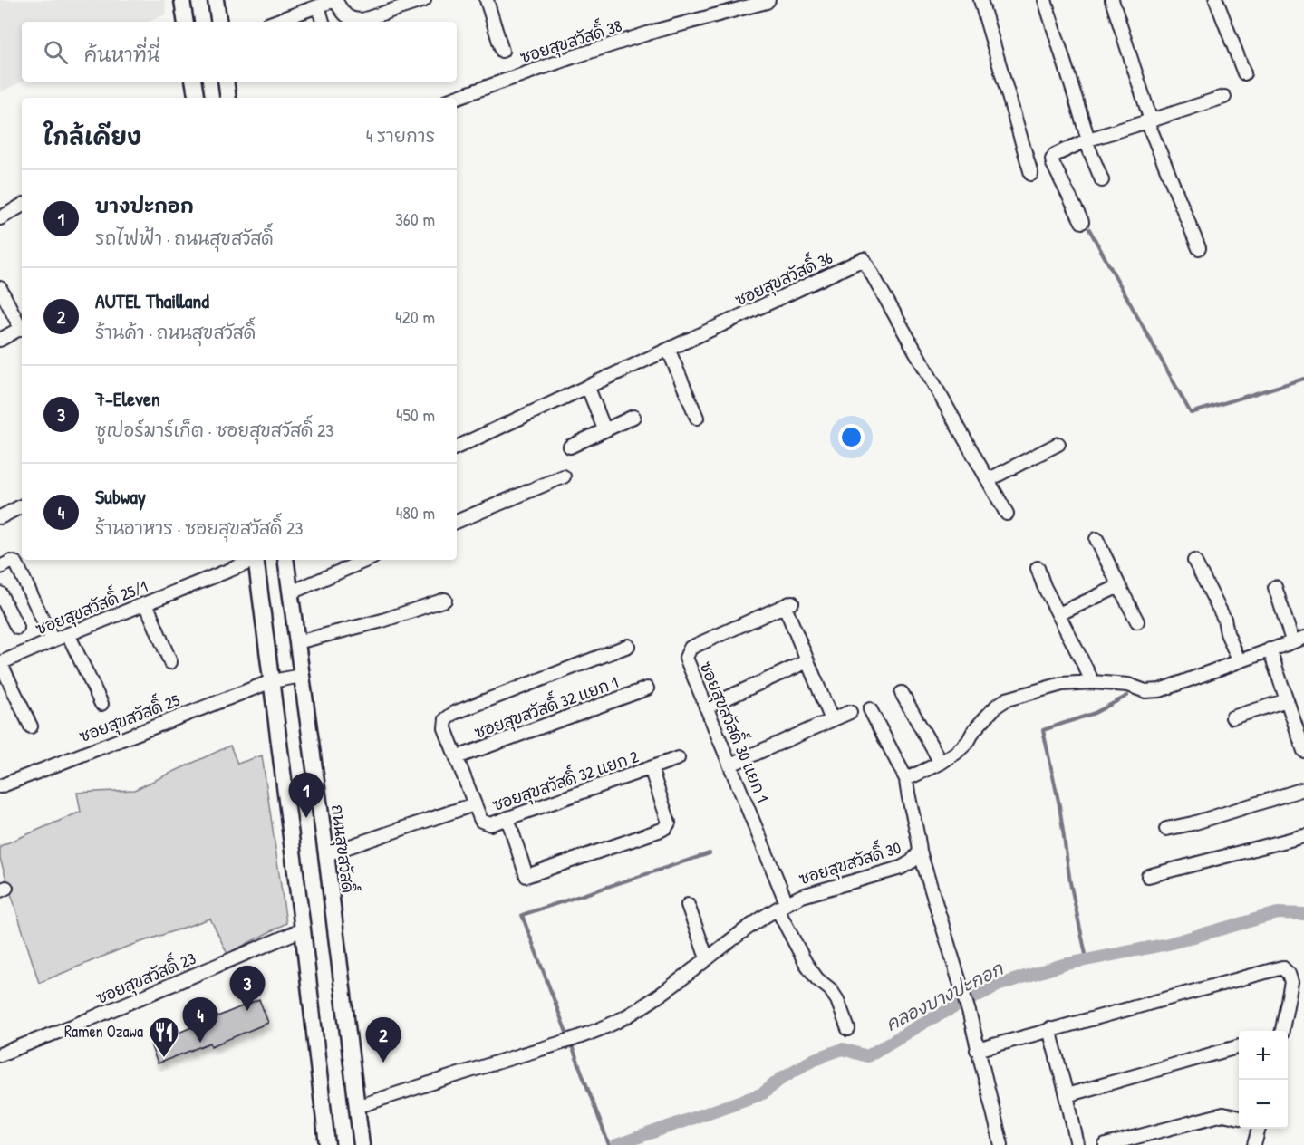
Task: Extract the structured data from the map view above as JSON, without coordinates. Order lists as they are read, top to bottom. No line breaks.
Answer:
{"streets":{"main road":["ถนนสุขสวัสดิ์"],"street":["ซอยสุขสวัสดิ์ 38","ซอยสุขสวัสดิ์ 36","ซอยสุขสวัสดิ์ 25/1","ซอยสุขสวัสดิ์ 32 แยก 1","ซอยสุขสวัสดิ์ 25","ซอยสุขสวัสดิ์ 30 แยก 1","ซอยสุขสวัสดิ์ 32 แยก 2","ซอยสุขสวัสดิ์ 30","ซอยสุขสวัสดิ์ 23"]},"crossings":[["ซอยสุขสวัสดิ์ 32 แยก 1","ซอยสุขสวัสดิ์ 32 แยก 2"],["ซอยสุขสวัสดิ์ 25","ถนนสุขสวัสดิ์"],["ซอยสุขสวัสดิ์ 30 แยก 1","ซอยสุขสวัสดิ์ 30"],["ถนนสุขสวัสดิ์","ซอยสุขสวัสดิ์ 30"]],"water":["คลองบางปะกอก"],"places":{"restaurant":["Ramen Ozawa"]},"page":{"search":"ค้นหาที่นี่","heading":["ใกล้เคียง","4 รายการ"],"list":[{"mark":"1","name":"บางปะกอก","note":"รถไฟฟ้า · ถนนสุขสวัสดิ์","value":"360 m"},{"mark":"2","name":"AUTEL Thailland","note":"ร้านค้า · ถนนสุขสวัสดิ์","value":"420 m"},{"mark":"3","name":"7-Eleven","note":"ซูเปอร์มาร์เก็ต · ซอยสุขสวัสดิ์ 23","value":"450 m"},{"mark":"4","name":"Subway","note":"ร้านอาหาร · ซอยสุขสวัสดิ์ 23","value":"480 m"}],"pins":["1","3","4","2"],"map_buttons":["+","−"]}}
